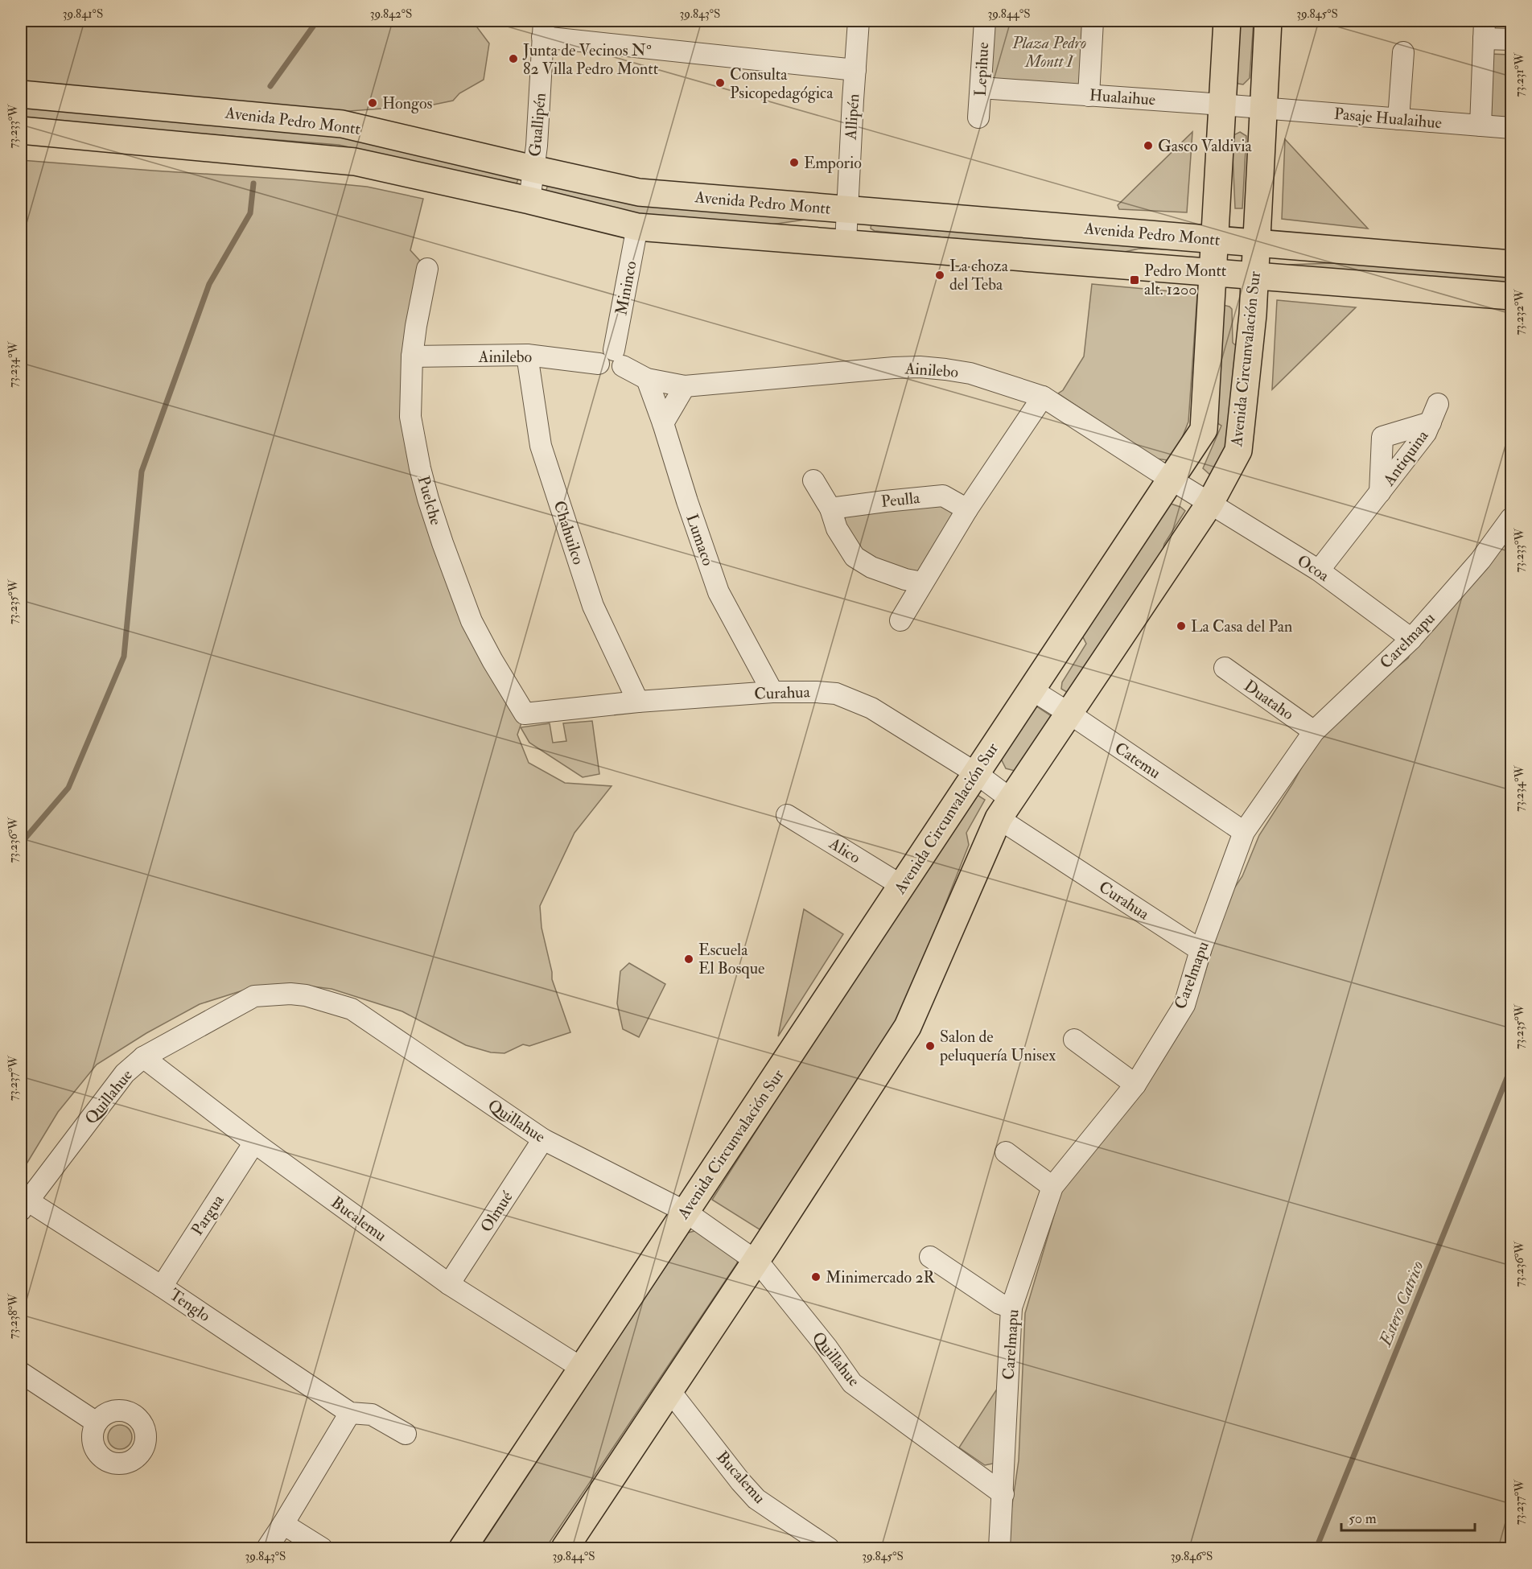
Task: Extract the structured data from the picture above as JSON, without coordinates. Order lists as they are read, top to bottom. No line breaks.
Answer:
{"streets":{"main road":["Avenida Pedro Montt","Avenida Circunvalación Sur"],"street":["Lepihue","Hualaihue","Allipén","Pasaje Hualaihue","Guallipén","Mininco","Ainilebo","Antiquina","Peulla","Puelche","Chahuilco","Lumaco","Ocoa","Carelmapu","Curahua","Duataho","Catemu","Alico","Quillahue","Olmué","Pargua","Bucalemu","Tenglo"]},"crossings":[["Lepihue","Hualaihue"],["Hualaihue","Pasaje Hualaihue"],["Hualaihue","Avenida Circunvalación Sur"],["Allipén","Avenida Pedro Montt"],["Pasaje Hualaihue","Avenida Circunvalación Sur"],["Avenida Pedro Montt","Guallipén"],["Avenida Pedro Montt","Mininco"],["Avenida Pedro Montt","Avenida Circunvalación Sur"],["Mininco","Ainilebo"],["Ainilebo","Avenida Circunvalación Sur"],["Ainilebo","Puelche"],["Ainilebo","Chahuilco"],["Ainilebo","Lumaco"],["Ainilebo","Ocoa"],["Avenida Circunvalación Sur","Ocoa"],["Avenida Circunvalación Sur","Curahua"],["Avenida Circunvalación Sur","Catemu"],["Avenida Circunvalación Sur","Alico"],["Avenida Circunvalación Sur","Quillahue"],["Avenida Circunvalación Sur","Bucalemu"],["Antiquina","Ocoa"],["Puelche","Curahua"],["Chahuilco","Curahua"],["Lumaco","Curahua"],["Ocoa","Carelmapu"],["Carelmapu","Curahua"],["Carelmapu","Duataho"],["Carelmapu","Catemu"],["Carelmapu","Quillahue"],["Quillahue","Olmué"],["Quillahue","Bucalemu"],["Quillahue","Tenglo"],["Olmué","Bucalemu"],["Pargua","Bucalemu"],["Pargua","Tenglo"]],"water":["Estero Catrico"],"parks":["Plaza Pedro Montt I"],"places":{"other":["Junta de Vecinos Nº 82 Villa Pedro Montt","Consulta Psicopedagógica","Hongos","Gasco Valdivia","Emporio","La choza del Teba","La Casa del Pan","Escuela El Bosque","Salon de peluquería Unisex","Minimercado 2R"],"transit":["Pedro Montt alt. 1200"]},"scale_bar":"50 m","coordinates":["39.841°S","39.842°S","39.843°S","39.844°S","39.845°S","73.231°W","73.233°W","73.232°W","73.234°W","73.235°W","73.236°W","73.237°W","73.238°W","39.846°S"]}
